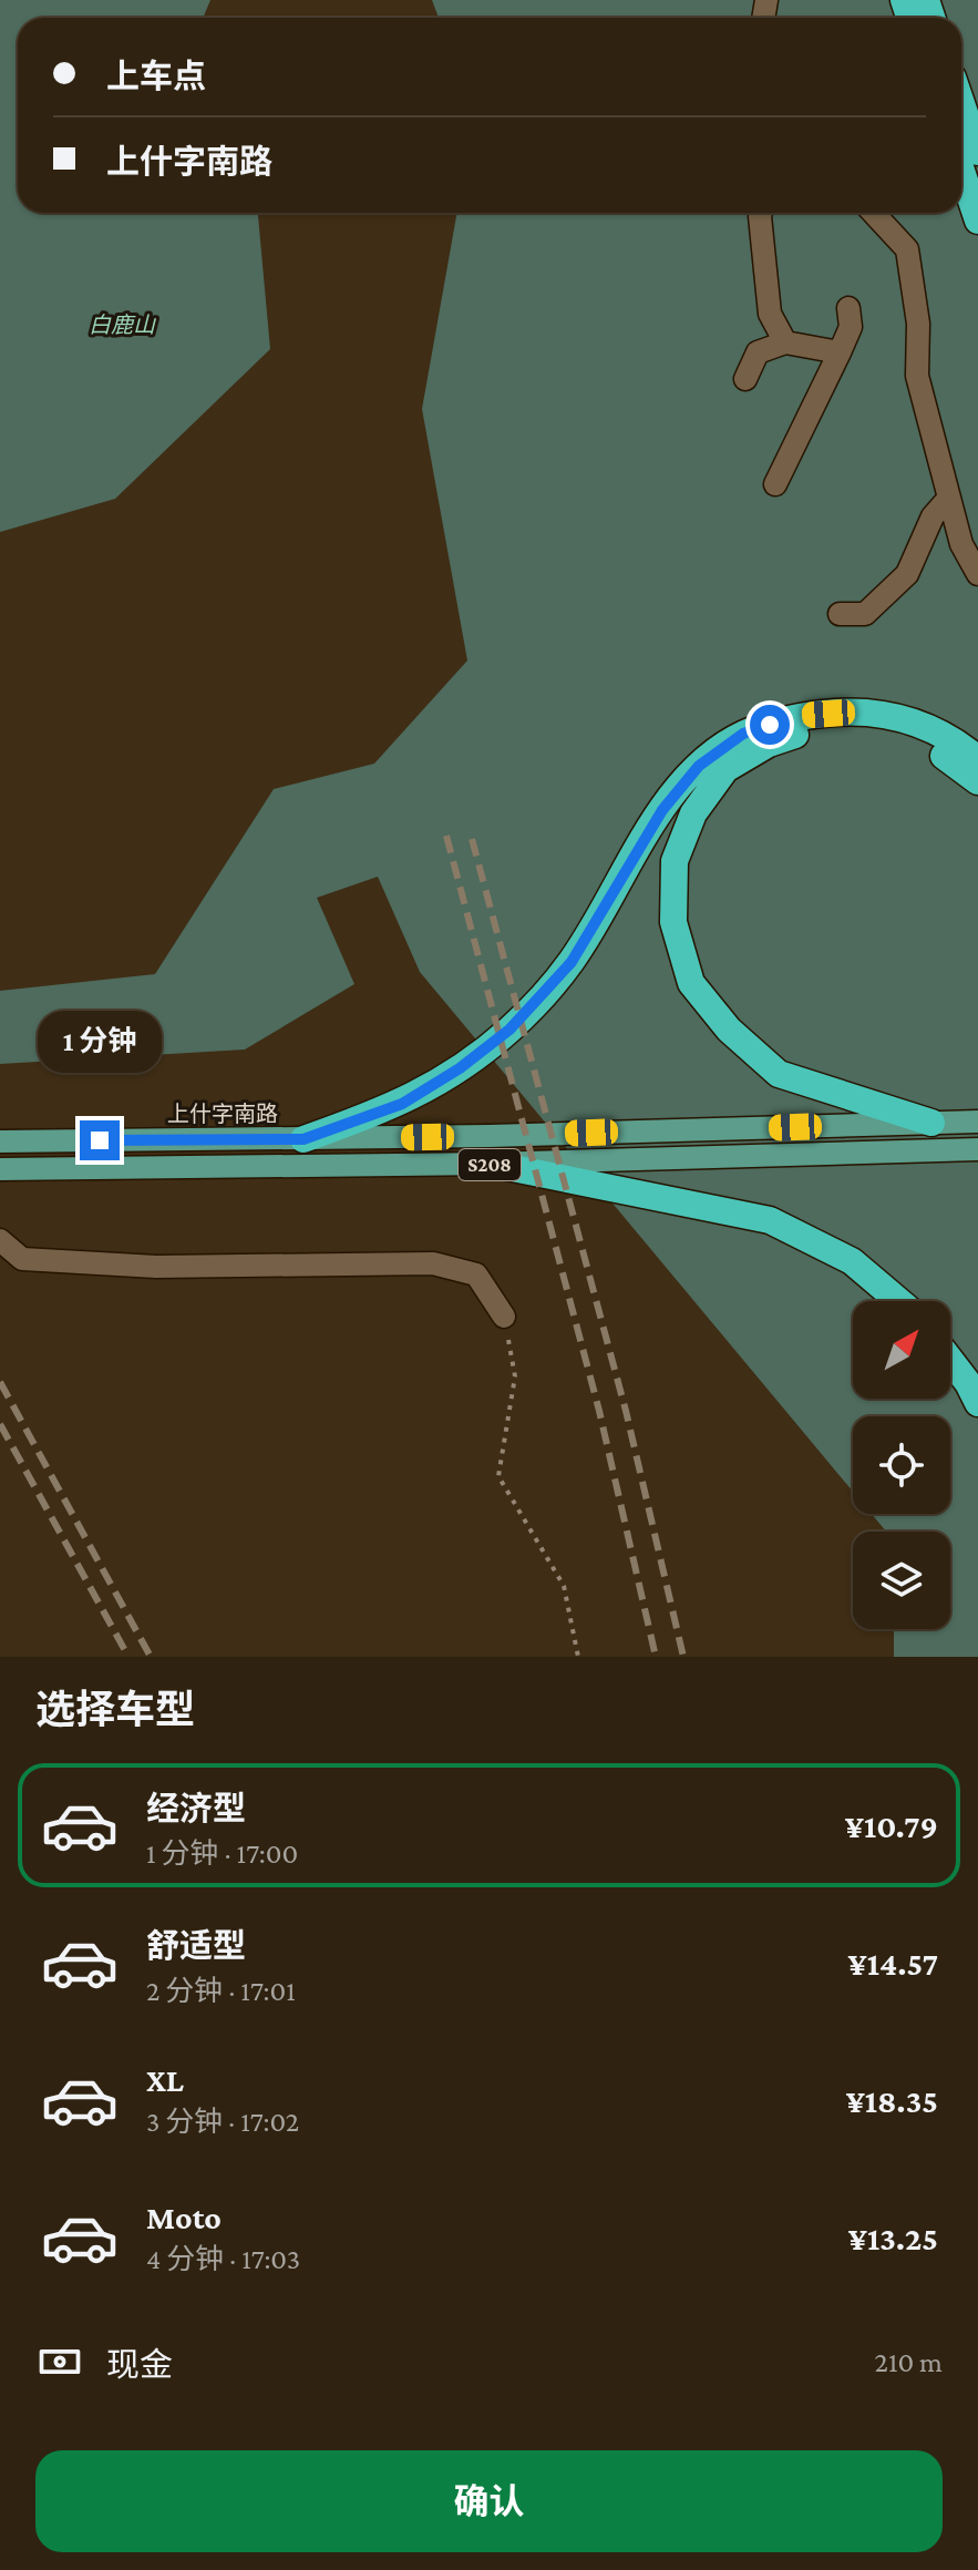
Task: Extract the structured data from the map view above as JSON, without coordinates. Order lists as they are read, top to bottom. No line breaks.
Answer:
{"streets":{"main road":["上什字南路","S208"]},"parks":["白鹿山"],"north":"top right","page":{"banner":["上车点","上什字南路"],"bubble":"1 分钟","heading":"选择车型","list":[{"name":"经济型","note":"1 分钟 · 17:00","value":"¥10.79"},{"name":"舒适型","note":"2 分钟 · 17:01","value":"¥14.57"},{"name":"XL","note":"3 分钟 · 17:02","value":"¥18.35"},{"name":"Moto","note":"4 分钟 · 17:03","value":"¥13.25"}],"pay":["现金","210 m"],"buttons":"确认"}}
